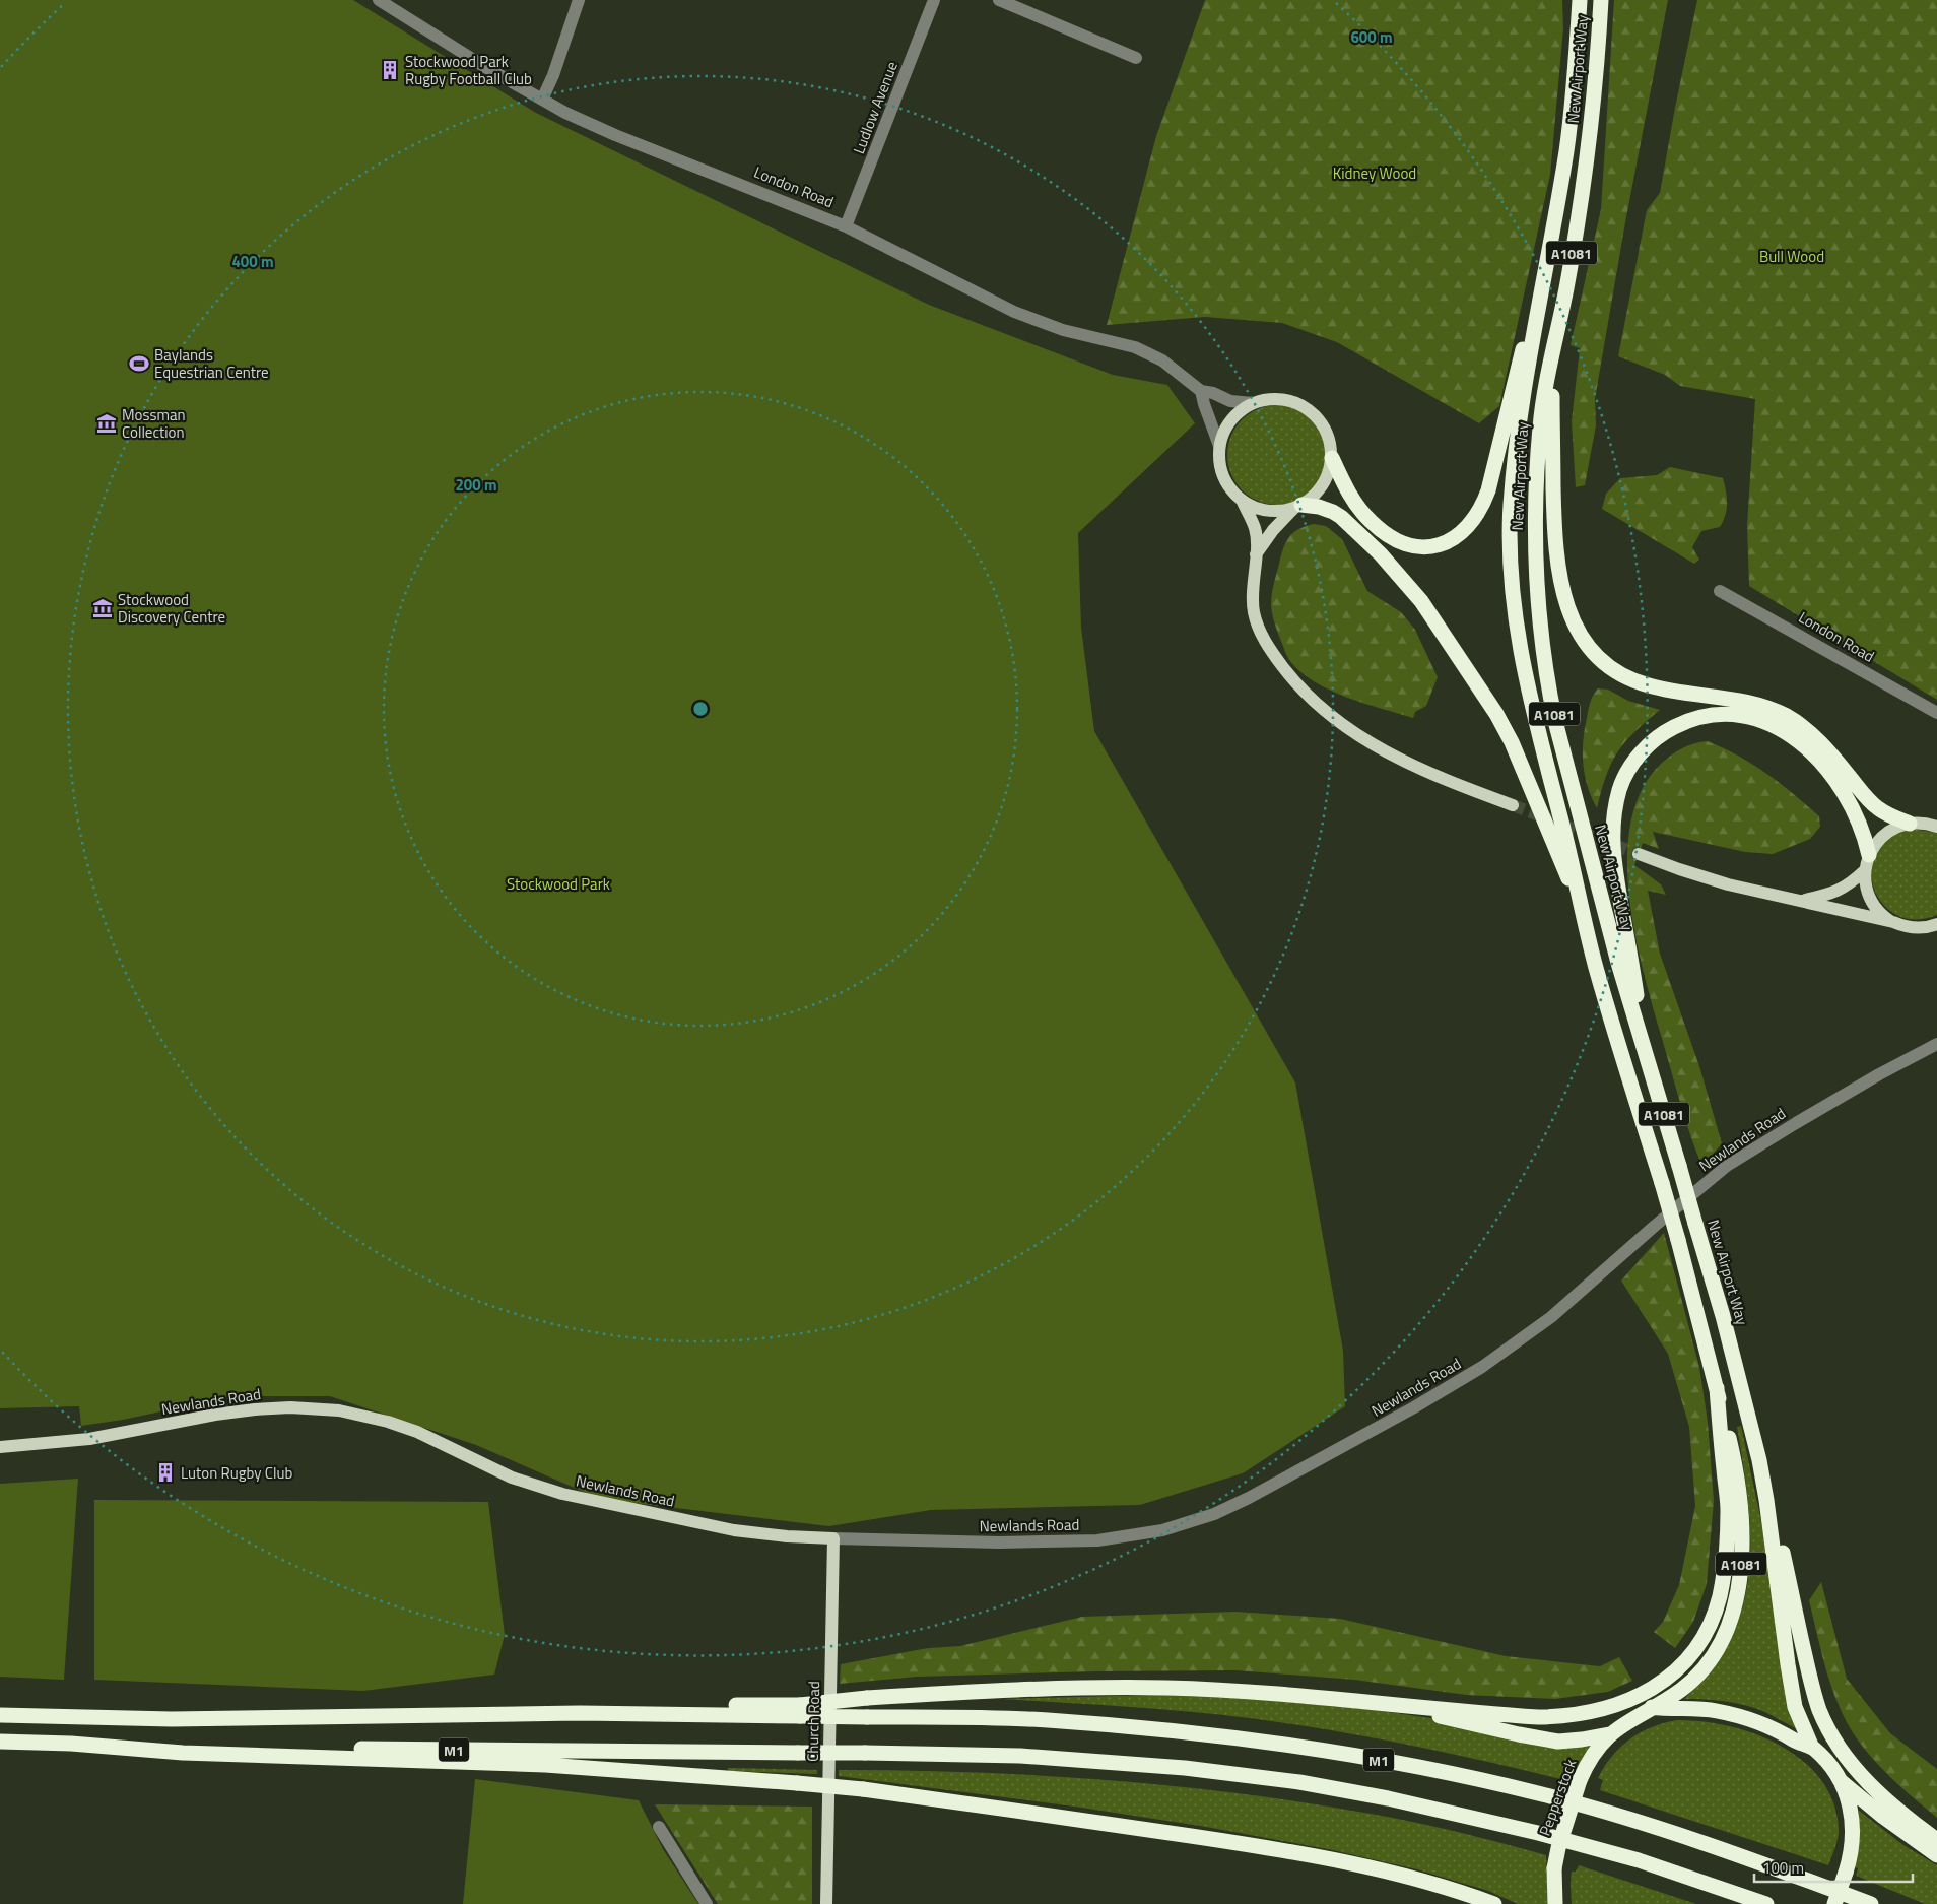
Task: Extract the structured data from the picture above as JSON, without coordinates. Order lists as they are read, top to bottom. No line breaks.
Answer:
{"streets":{"highway":["New Airport Way","A1081","M1","Pepperstock"],"main road":["Newlands Road","Church Road"],"street":["Ludlow Avenue","London Road"]},"crossings":[["New Airport Way","A1081"],["New Airport Way","Pepperstock"],["Ludlow Avenue","London Road"],["London Road","A1081"],["Newlands Road","Church Road"]],"parks":["Kidney Wood","Bull Wood","Stockwood Park"],"places":{"building":["Stockwood Park Rugby Football Club","Luton Rugby Club"],"sports":["Baylands Equestrian Centre"],"museum":["Mossman Collection","Stockwood Discovery Centre"]},"scale_bar":"100 m","rings":["600 m","400 m","200 m"]}
